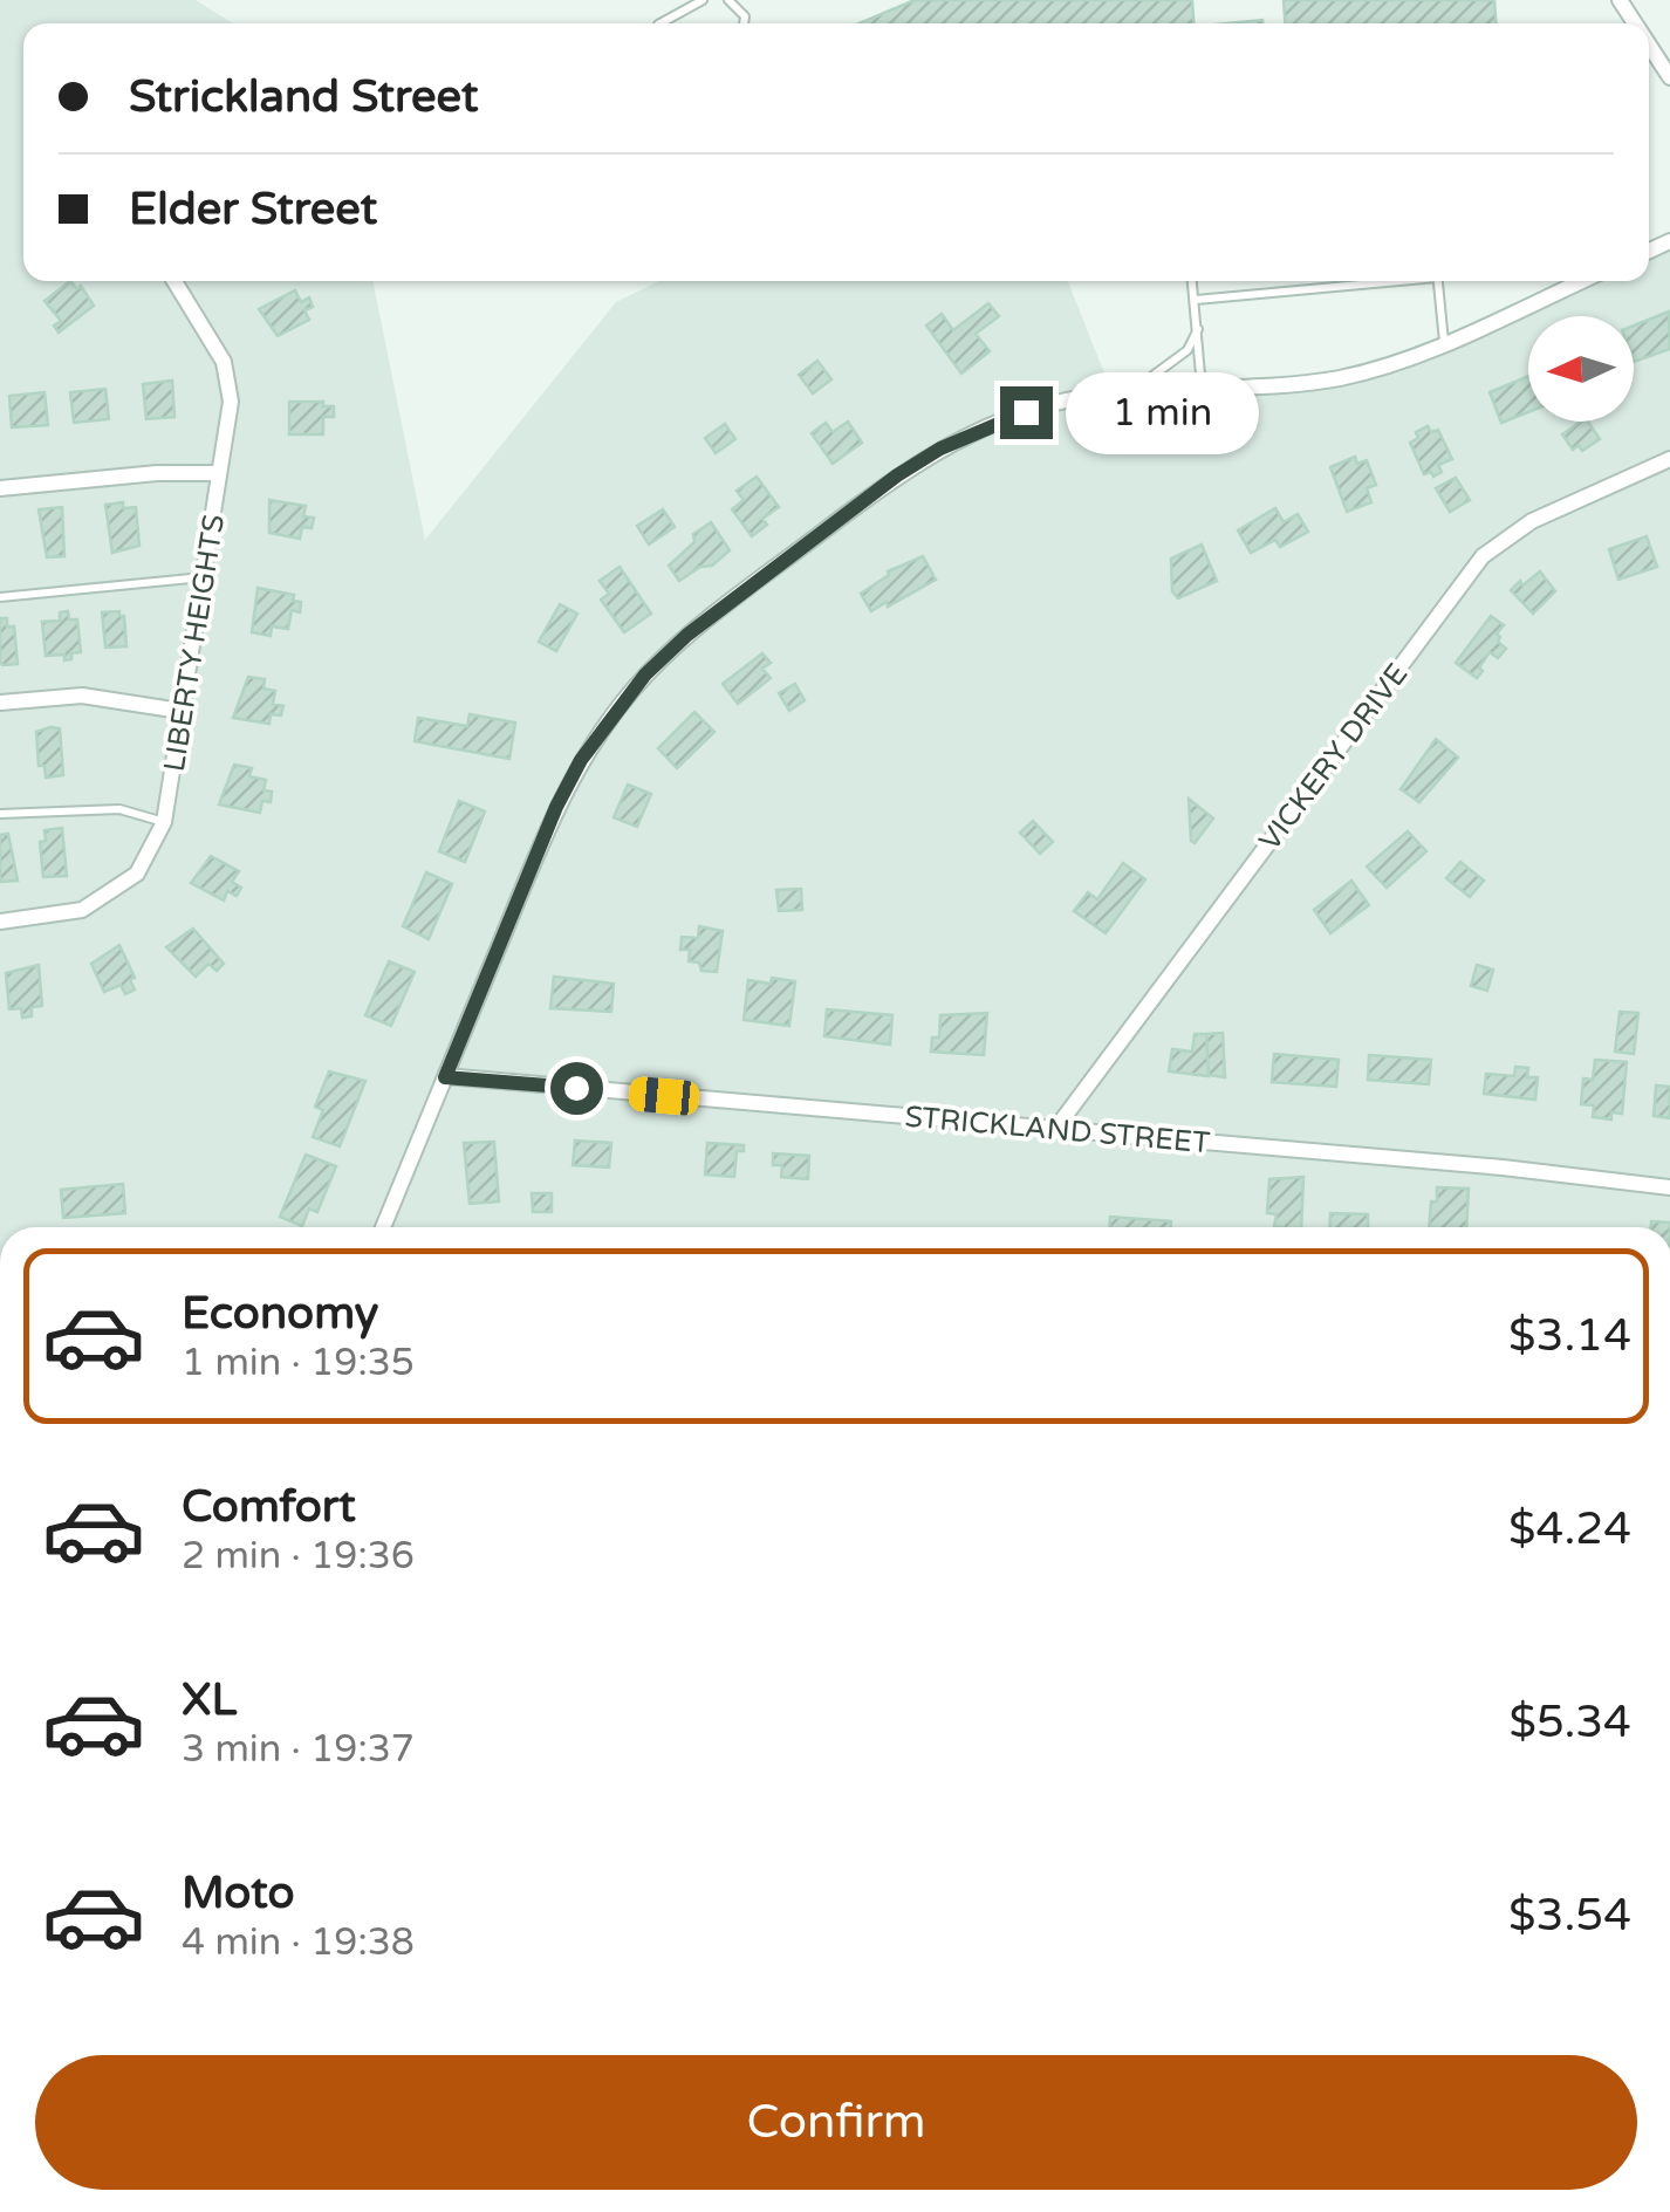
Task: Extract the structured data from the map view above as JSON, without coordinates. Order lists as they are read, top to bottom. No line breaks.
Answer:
{"streets":{"street":["LIBERTY HEIGHTS","VICKERY DRIVE","STRICKLAND STREET"]},"crossings":[["VICKERY DRIVE","STRICKLAND STREET"]],"north":"left","page":{"banner":["Strickland Street","Elder Street"],"bubble":"1 min","list":[{"name":"Economy","note":"1 min · 19:35","value":"$3.14"},{"name":"Comfort","note":"2 min · 19:36","value":"$4.24"},{"name":"XL","note":"3 min · 19:37","value":"$5.34"},{"name":"Moto","note":"4 min · 19:38","value":"$3.54"}],"buttons":"Confirm"}}
